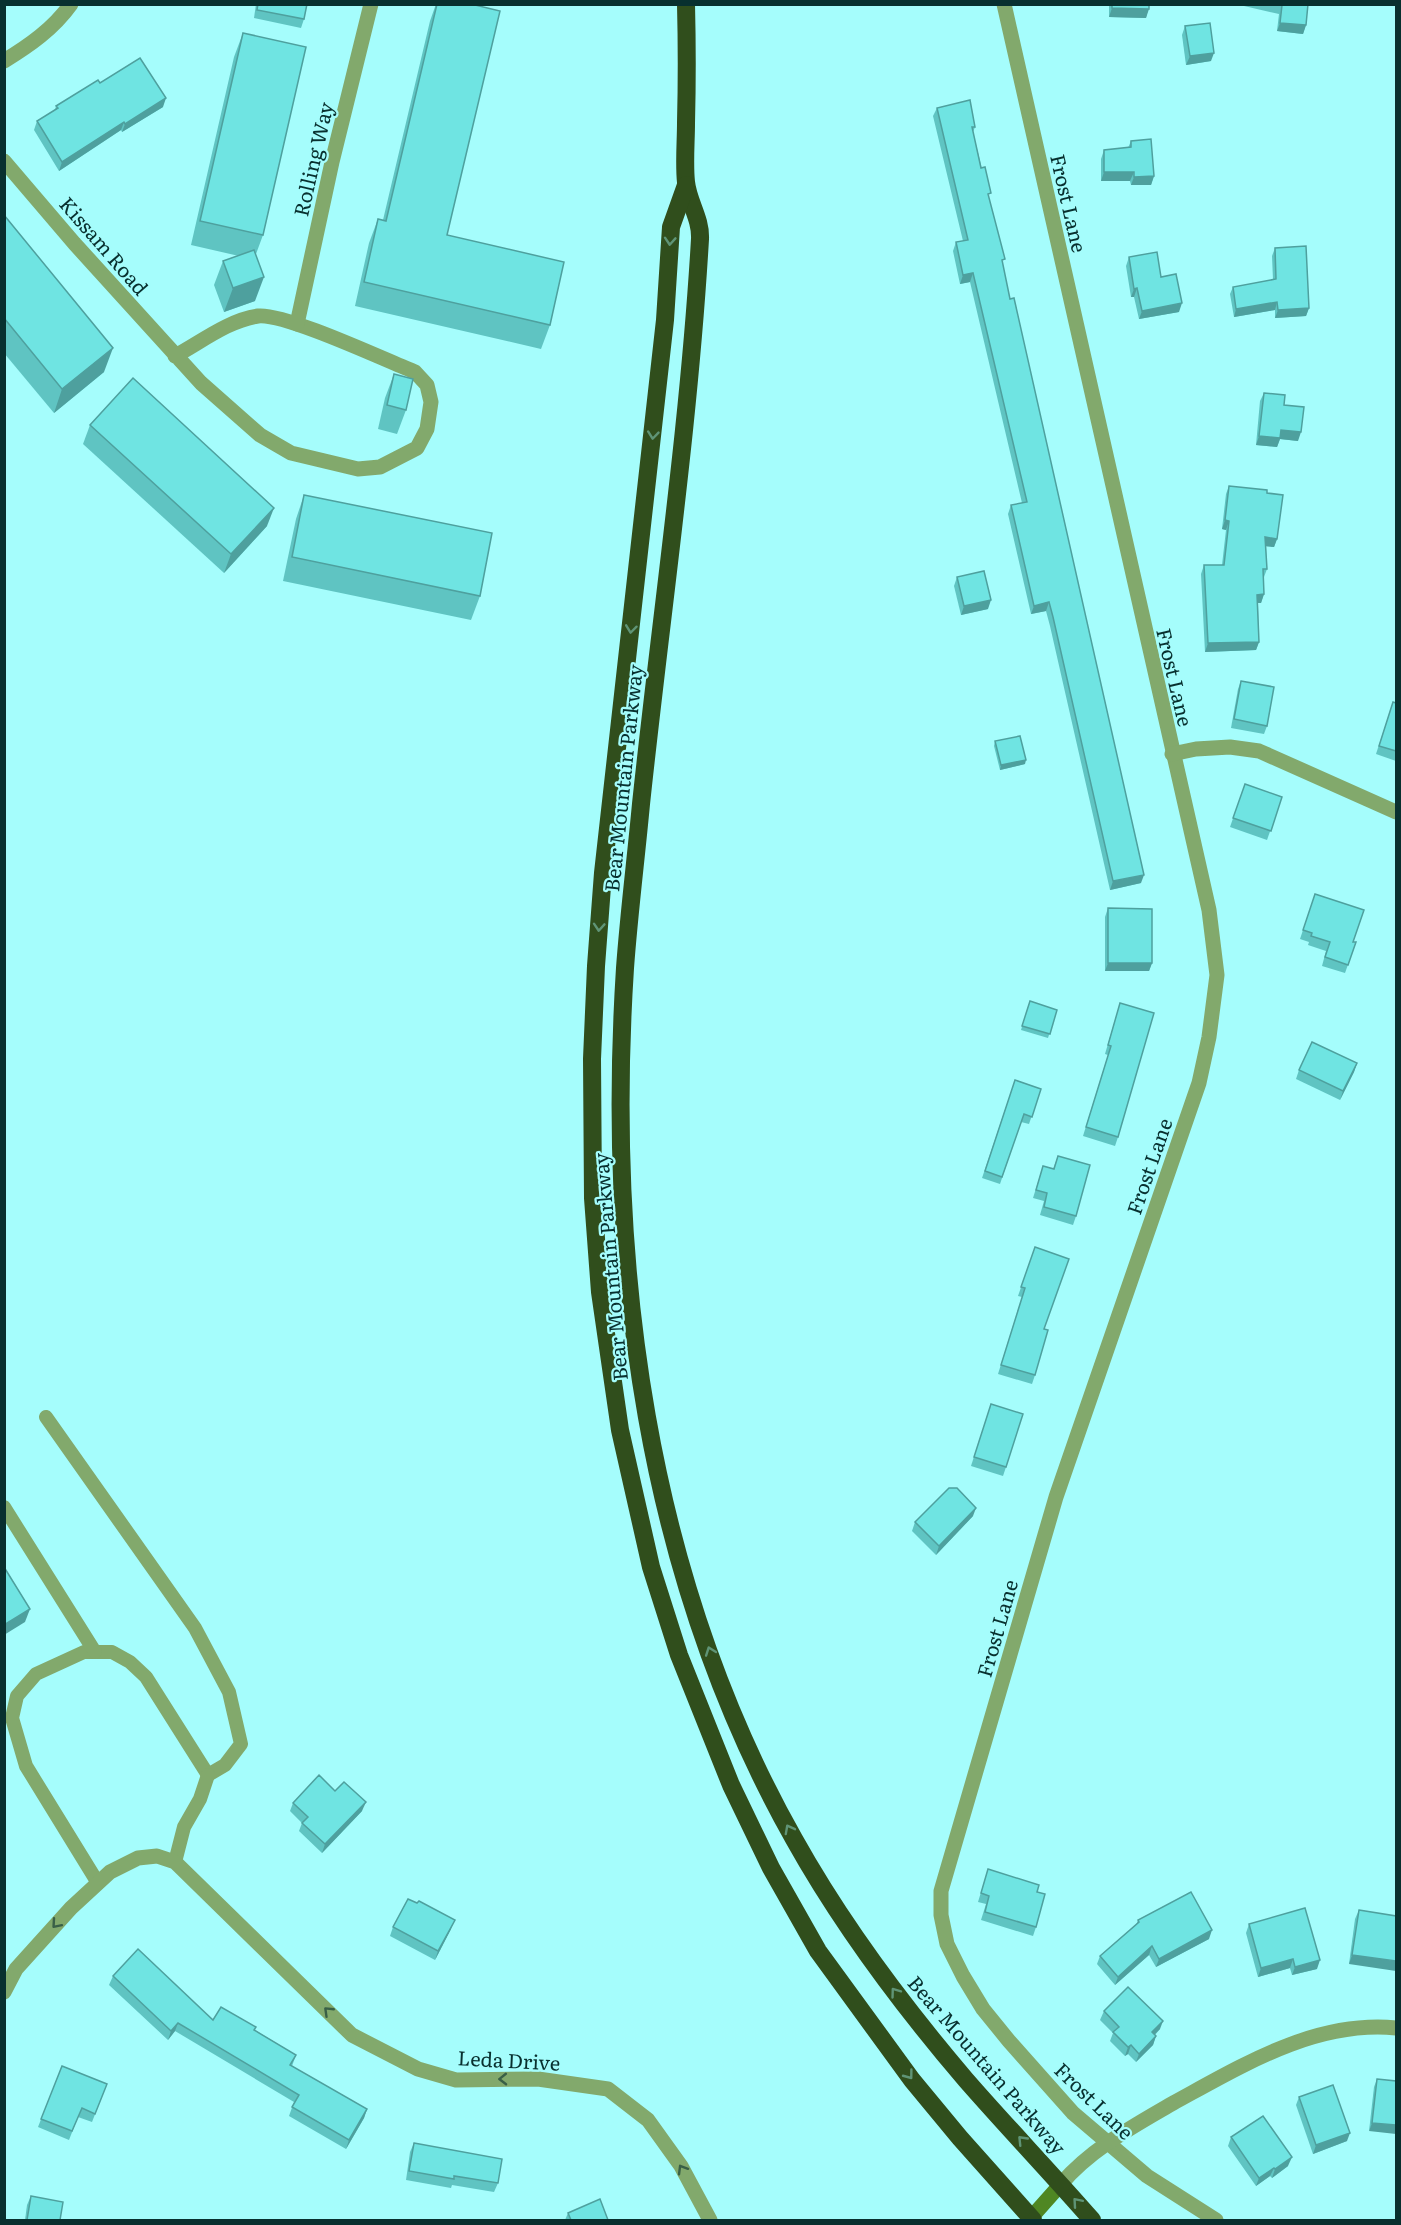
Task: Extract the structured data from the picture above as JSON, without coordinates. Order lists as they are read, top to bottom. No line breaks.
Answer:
{"streets":{"highway":["Bear Mountain Parkway"],"street":["Rolling Way","Frost Lane","Kissam Road","Leda Drive"]},"crossings":[["Rolling Way","Kissam Road"]],"one_way":["Leda Drive"]}
